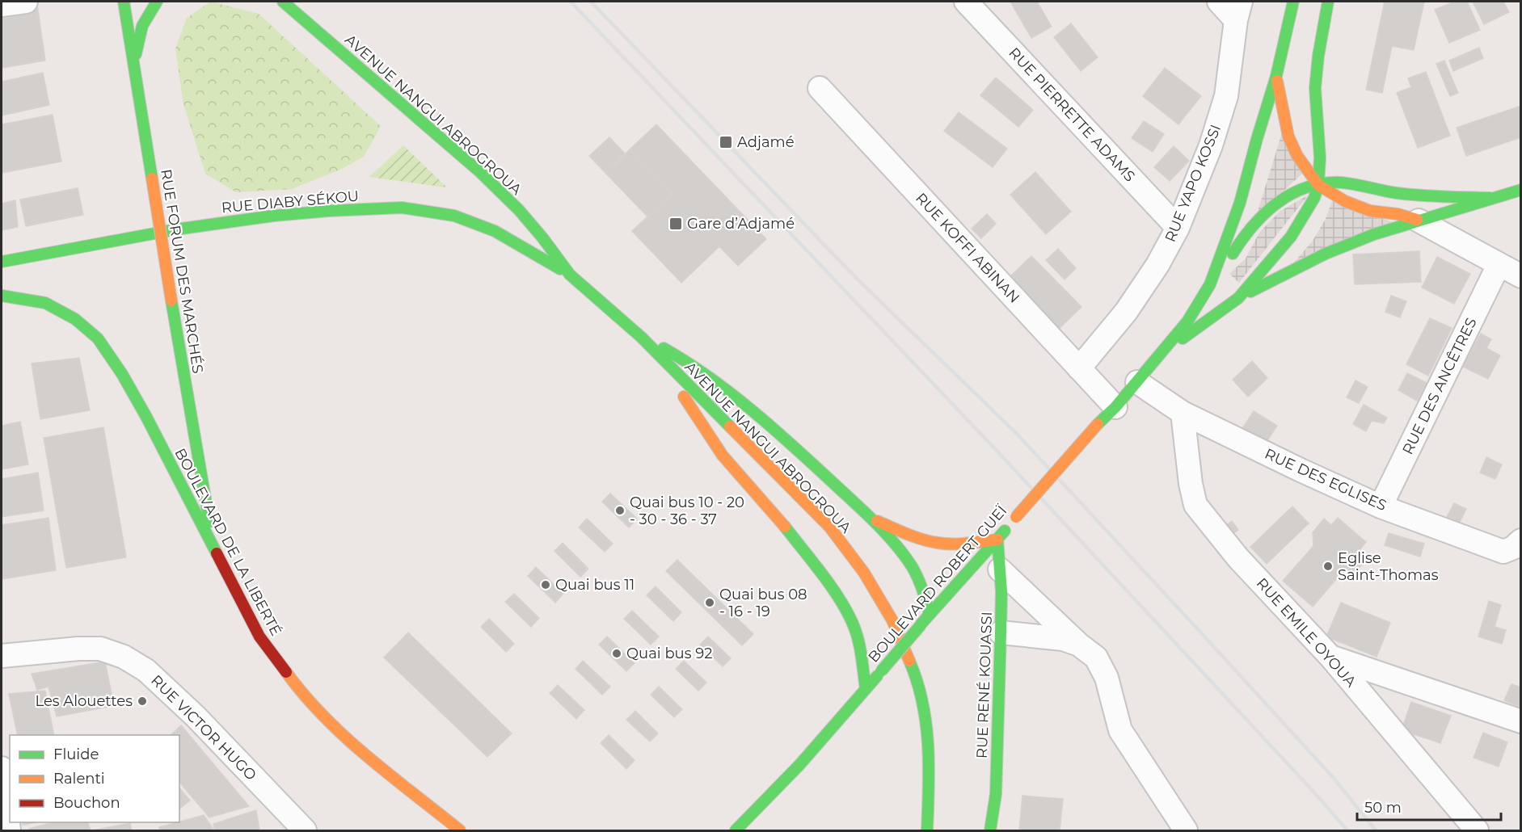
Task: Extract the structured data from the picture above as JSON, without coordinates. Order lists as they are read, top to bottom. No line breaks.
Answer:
{"streets":{"main road":["AVENUE NANGUI ABROGROUA","RUE DIABY SÉKOU","RUE FORUM DES MARCHÉS","BOULEVARD DE LA LIBERTÉ","BOULEVARD ROBERT GUEÏ","RUE RENÉ KOUASSI"],"street":["RUE PIERRETTE ADAMS","RUE YAPO KOSSI","RUE KOFFI ABINAN","RUE DES ANCÊTRES","RUE DES EGLISES","RUE EMILE OYOUA","RUE VICTOR HUGO"]},"crossings":[["AVENUE NANGUI ABROGROUA","RUE DIABY SÉKOU"],["RUE PIERRETTE ADAMS","RUE YAPO KOSSI"],["RUE YAPO KOSSI","RUE KOFFI ABINAN"],["RUE KOFFI ABINAN","BOULEVARD ROBERT GUEÏ"],["RUE FORUM DES MARCHÉS","BOULEVARD DE LA LIBERTÉ"],["RUE DES ANCÊTRES","RUE DES EGLISES"],["RUE DES EGLISES","BOULEVARD ROBERT GUEÏ"],["RUE DES EGLISES","RUE EMILE OYOUA"],["BOULEVARD ROBERT GUEÏ","RUE RENÉ KOUASSI"]],"places":{"transit":["Adjamé","Gare d’Adjamé"],"other":["Quai bus 10 - 20 - 30 - 36 - 37","Eglise Saint-Thomas","Quai bus 11","Quai bus 08 - 16 - 19","Quai bus 92","Les Alouettes"]},"legend":["Fluide","Ralenti","Bouchon"],"scale_bar":"50 m"}
